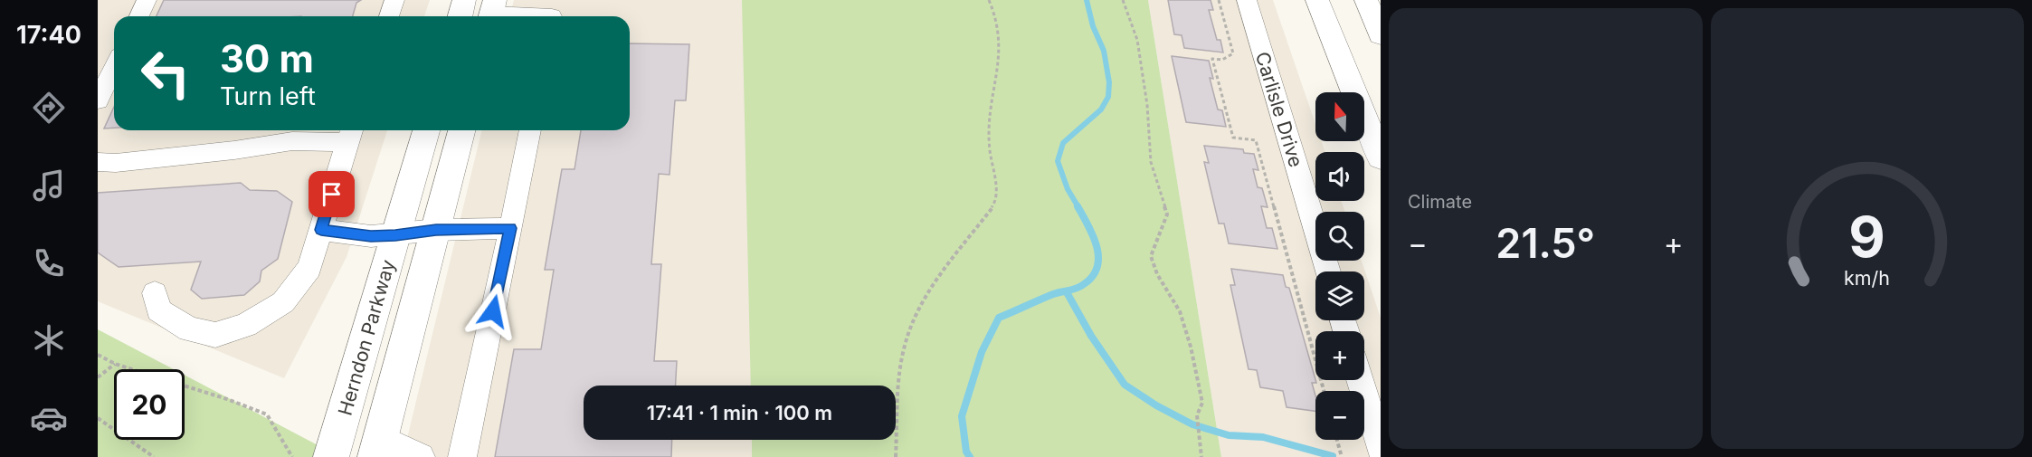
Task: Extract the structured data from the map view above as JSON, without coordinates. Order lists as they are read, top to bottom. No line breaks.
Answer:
{"streets":{"main road":["Herndon Parkway"],"street":["Carlisle Drive"]},"north":"top","page":{"tabs":"17:40","tile":"Climate","turn":["30 m","Turn left"],"map_buttons":["+","−"],"heat":["−","21.5°","+"],"limit":"20","trip":"17:41 · 1 min · 100 m","gauge":["9","km/h"]}}
